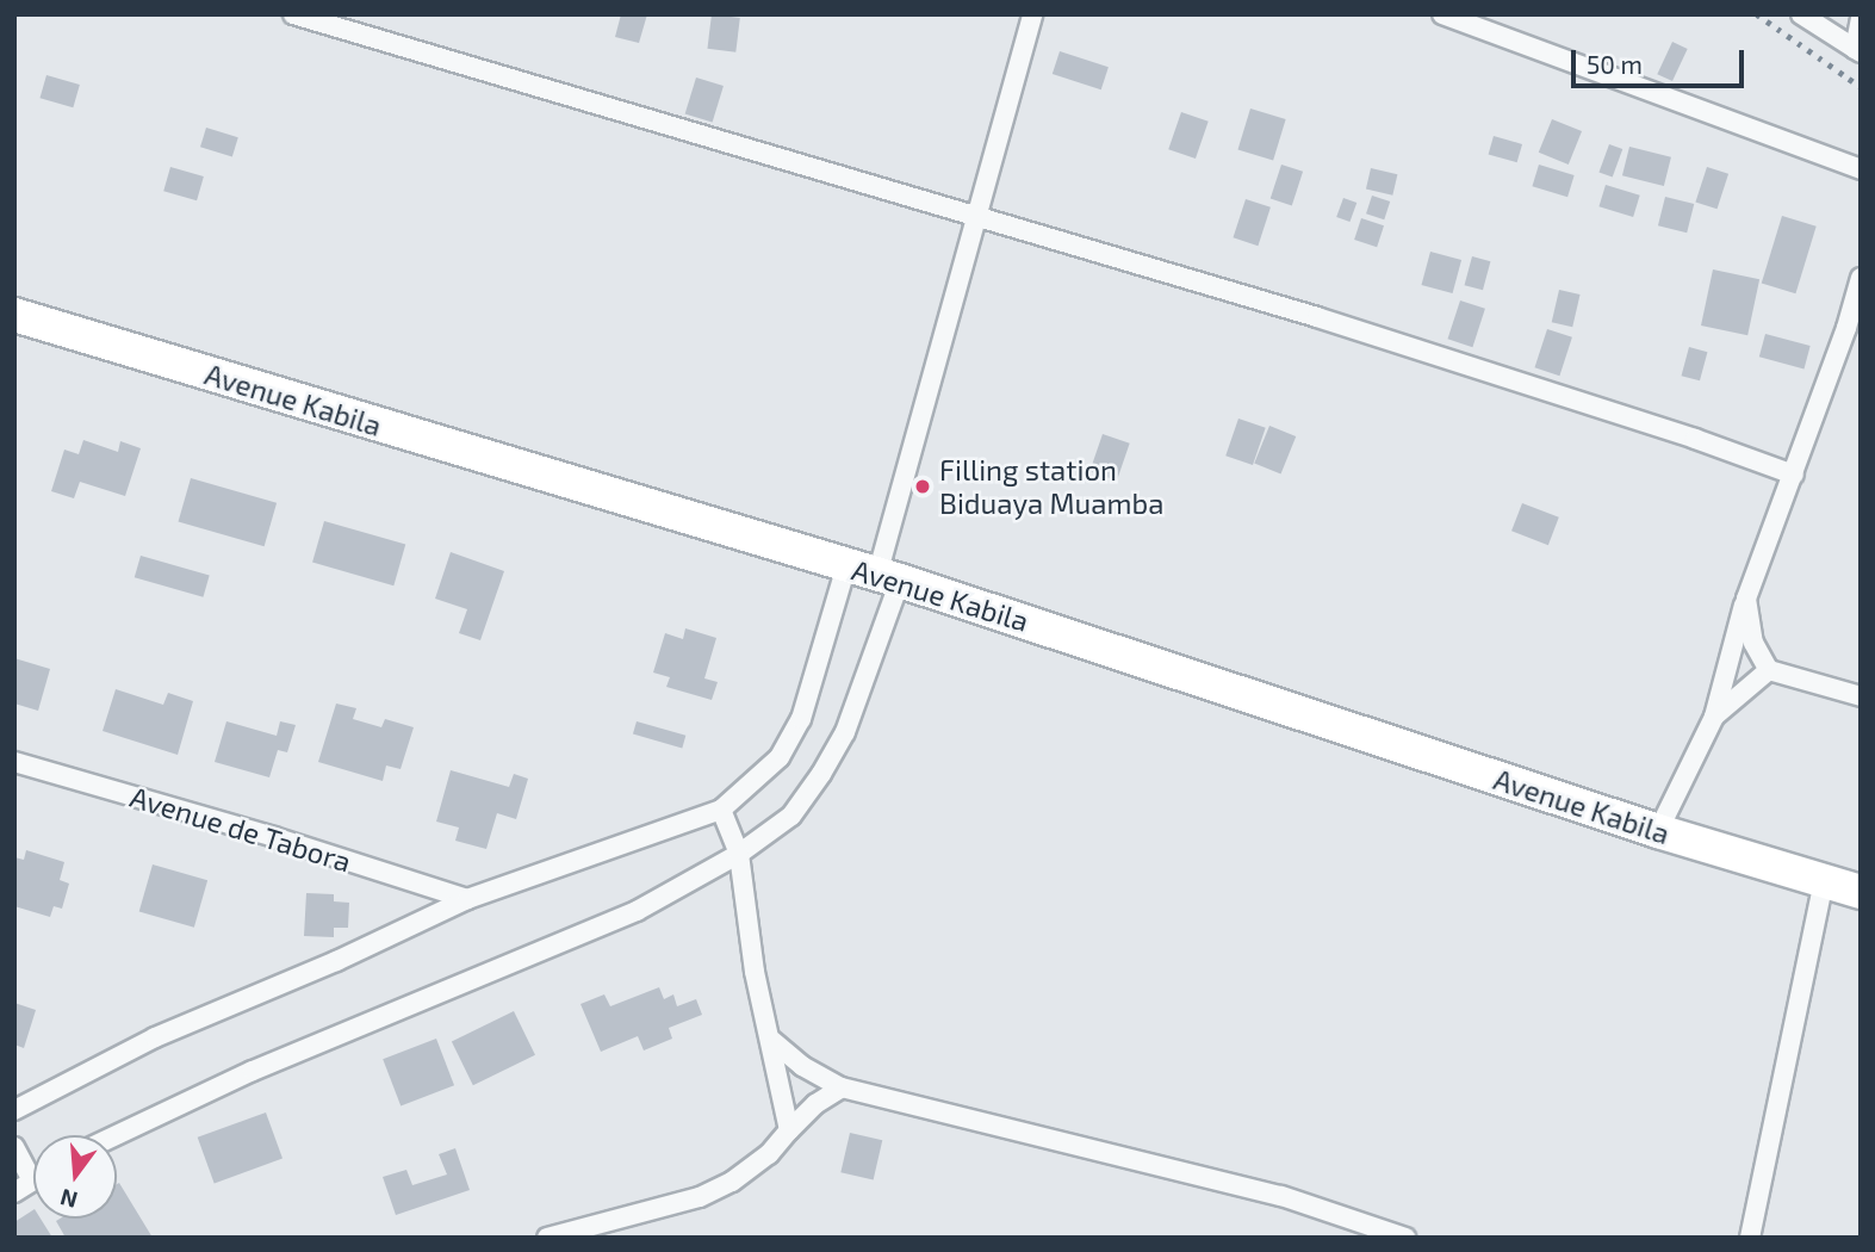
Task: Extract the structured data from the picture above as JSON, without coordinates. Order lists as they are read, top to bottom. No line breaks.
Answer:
{"streets":{"highway":["Avenue Kabila"],"street":["Avenue de Tabora"]},"places":["Filling station Biduaya Muamba"],"scale_bar":"50 m","north":"bottom"}
